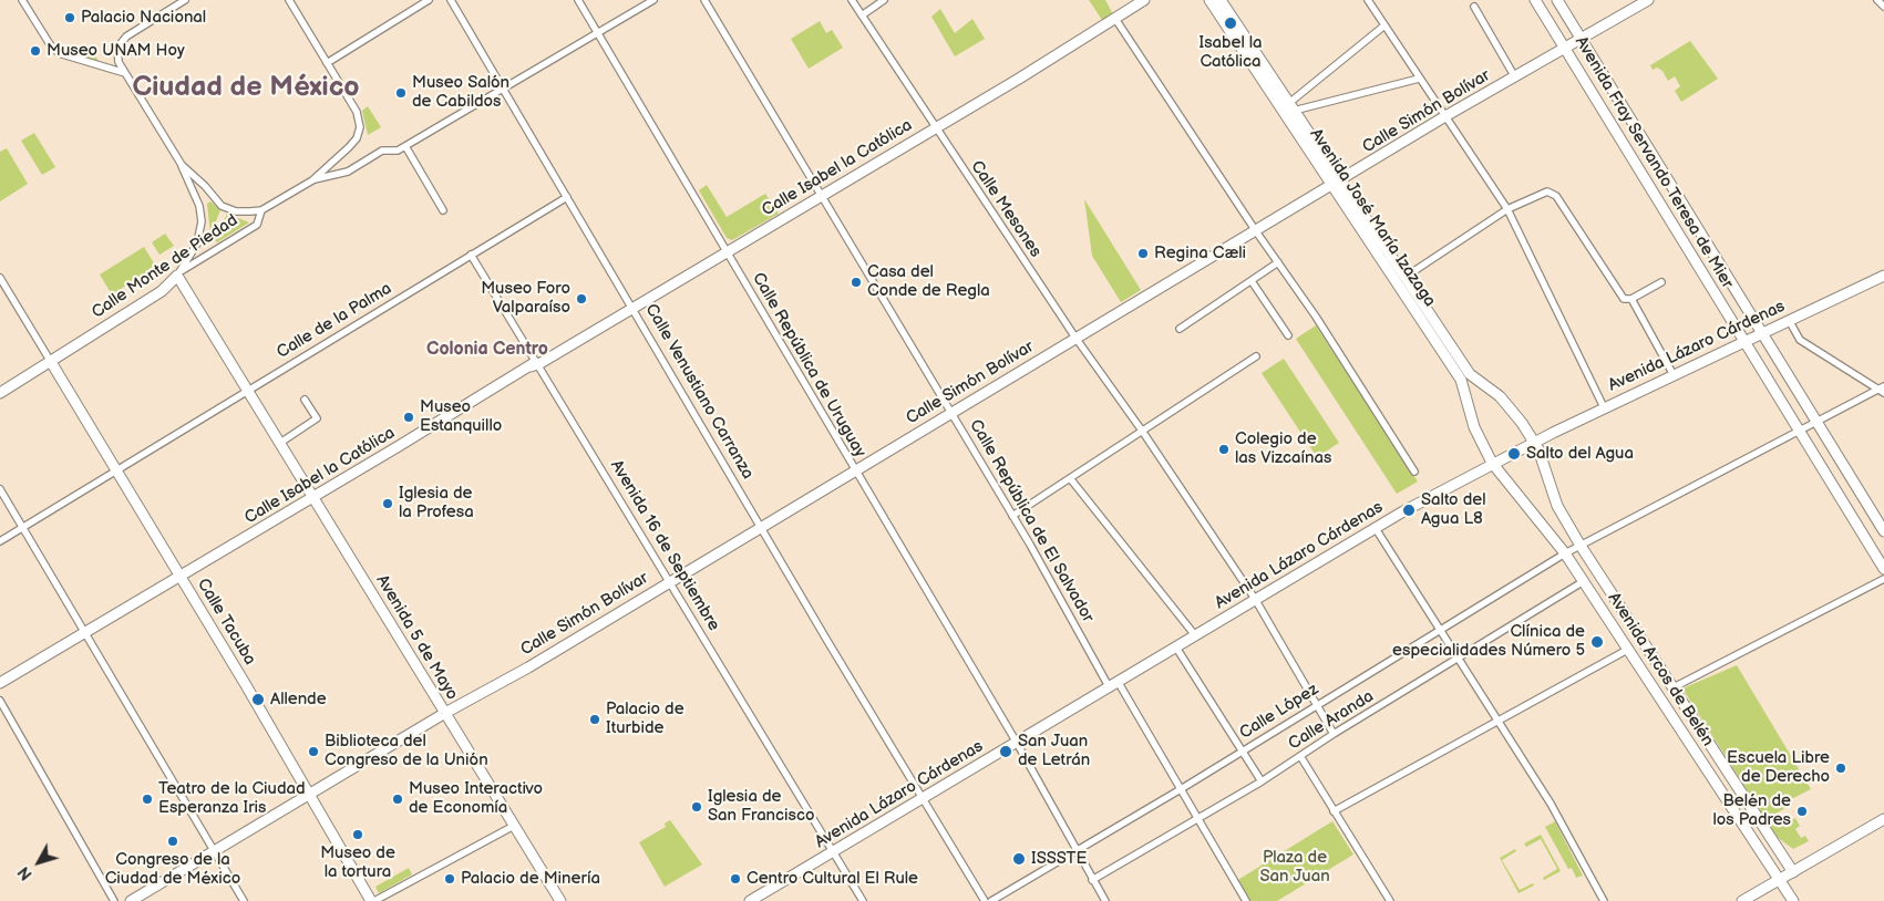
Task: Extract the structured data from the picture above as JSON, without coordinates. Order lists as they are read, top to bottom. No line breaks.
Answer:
{"streets":{"main road":["Calle Simón Bolívar","Avenida Fray Servando Teresa de Mier","Calle Isabel la Católica","Avenida José María Izazaga","Calle Monte de Piedad","Avenida Lázaro Cárdenas","Calle Tacuba","Avenida 5 de Mayo","Avenida Arcos de Belén"],"street":["Calle Mesones","Calle de la Palma","Calle República de Uruguay","Calle Venustiano Carranza","Calle República de El Salvador","Avenida 16 de Septiembre","Calle López","Calle Aranda"]},"crossings":[["Calle Simón Bolívar","Avenida Fray Servando Teresa de Mier"],["Calle Simón Bolívar","Calle Mesones"],["Calle Simón Bolívar","Avenida José María Izazaga"],["Calle Simón Bolívar","Calle República de Uruguay"],["Calle Simón Bolívar","Calle Venustiano Carranza"],["Calle Simón Bolívar","Calle República de El Salvador"],["Calle Simón Bolívar","Avenida 16 de Septiembre"],["Calle Simón Bolívar","Calle Tacuba"],["Calle Simón Bolívar","Avenida 5 de Mayo"],["Avenida Fray Servando Teresa de Mier","Avenida Lázaro Cárdenas"],["Avenida Fray Servando Teresa de Mier","Calle López"],["Calle Isabel la Católica","Calle Mesones"],["Calle Isabel la Católica","Calle República de Uruguay"],["Calle Isabel la Católica","Calle Venustiano Carranza"],["Calle Isabel la Católica","Calle República de El Salvador"],["Calle Isabel la Católica","Avenida 16 de Septiembre"],["Calle Isabel la Católica","Calle Tacuba"],["Calle Isabel la Católica","Avenida 5 de Mayo"],["Calle Mesones","Avenida Lázaro Cárdenas"],["Calle Mesones","Calle López"],["Calle Mesones","Calle Aranda"],["Avenida José María Izazaga","Avenida Lázaro Cárdenas"],["Avenida José María Izazaga","Avenida Arcos de Belén"],["Calle Monte de Piedad","Calle Tacuba"],["Calle Monte de Piedad","Avenida 5 de Mayo"],["Calle de la Palma","Calle Venustiano Carranza"],["Calle de la Palma","Avenida 16 de Septiembre"],["Calle de la Palma","Calle Tacuba"],["Calle de la Palma","Avenida 5 de Mayo"],["Avenida Lázaro Cárdenas","Calle República de Uruguay"],["Avenida Lázaro Cárdenas","Calle Venustiano Carranza"],["Avenida Lázaro Cárdenas","Calle República de El Salvador"],["Avenida Lázaro Cárdenas","Avenida 16 de Septiembre"],["Avenida Lázaro Cárdenas","Avenida Arcos de Belén"],["Calle República de Uruguay","Calle López"],["Calle República de Uruguay","Calle Aranda"],["Calle República de El Salvador","Calle López"],["Calle República de El Salvador","Calle Aranda"],["Avenida Arcos de Belén","Calle López"],["Avenida Arcos de Belén","Calle Aranda"]],"districts":["Ciudad de México","Colonia Centro"],"parks":["Plaza de San Juan"],"places":["Palacio Nacional","Isabel la Católica","Museo UNAM Hoy","Museo Salón de Cabildos","Regina Cæli","Casa del Conde de Regla","Museo Foro Valparaíso","Museo Estanquillo","Colegio de las Vizcaínas","Salto del Agua","Iglesia de la Profesa","Salto del Agua L8","Clínica de especialidades Número 5","Allende","Palacio de Iturbide","Biblioteca del Congreso de la Unión","San Juan de Letrán","Escuela Libre de Derecho","Teatro de la Ciudad Esperanza Iris","Museo Interactivo de Economía","Iglesia de San Francisco","Belén de los Padres","Museo de la tortura","Congreso de la Ciudad de México","ISSSTE","Palacio de Minería","Centro Cultural El Rule"],"north":"bottom left"}
